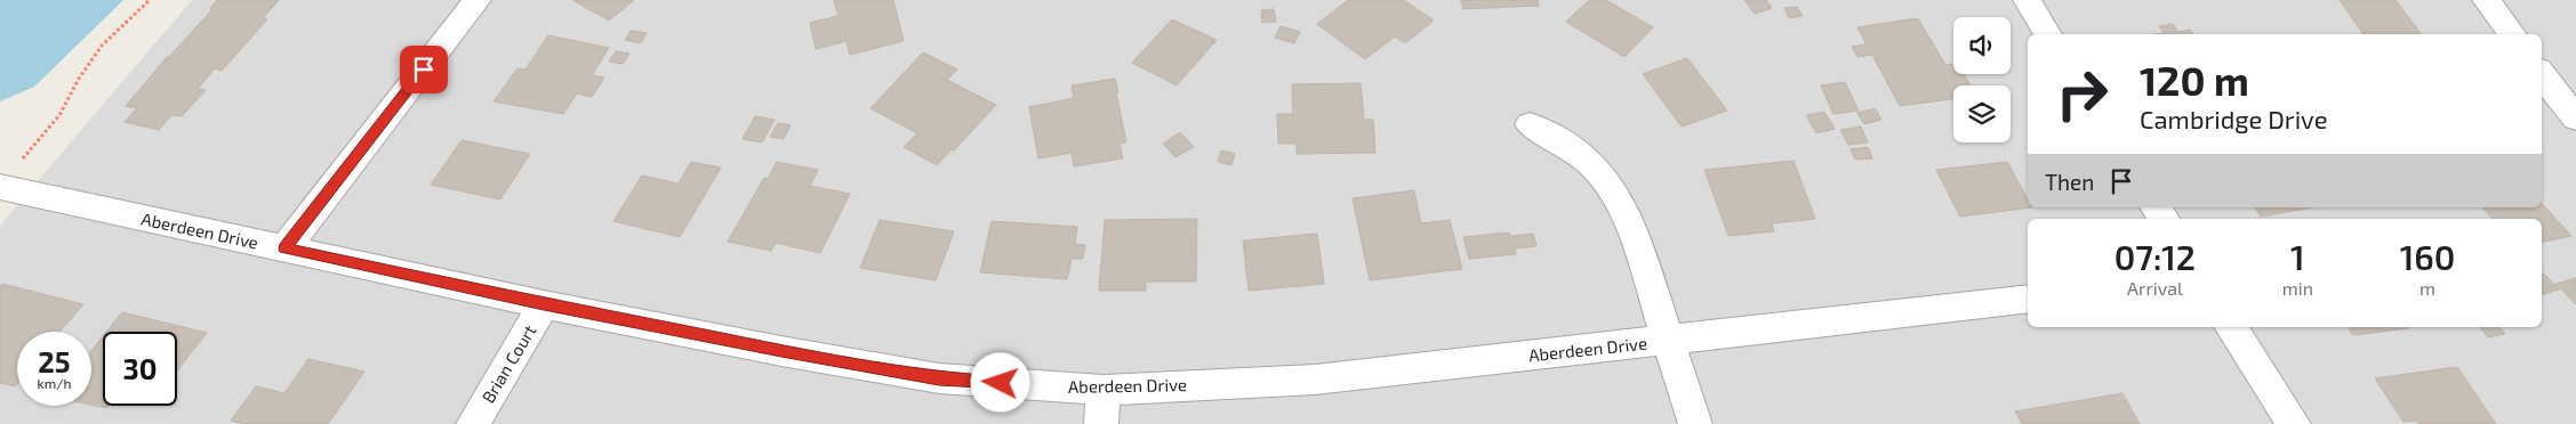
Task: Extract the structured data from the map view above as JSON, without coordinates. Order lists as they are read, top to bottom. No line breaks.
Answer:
{"streets":{"street":["Aberdeen Drive","Brian Court"]},"crossings":[["Aberdeen Drive","Brian Court"]],"page":{"turn":["120 m","Cambridge Drive"],"then":"Then","eta":["07:12","Arrival","1","min","160","m"],"speed":"25 km/h","limit":"30"}}
